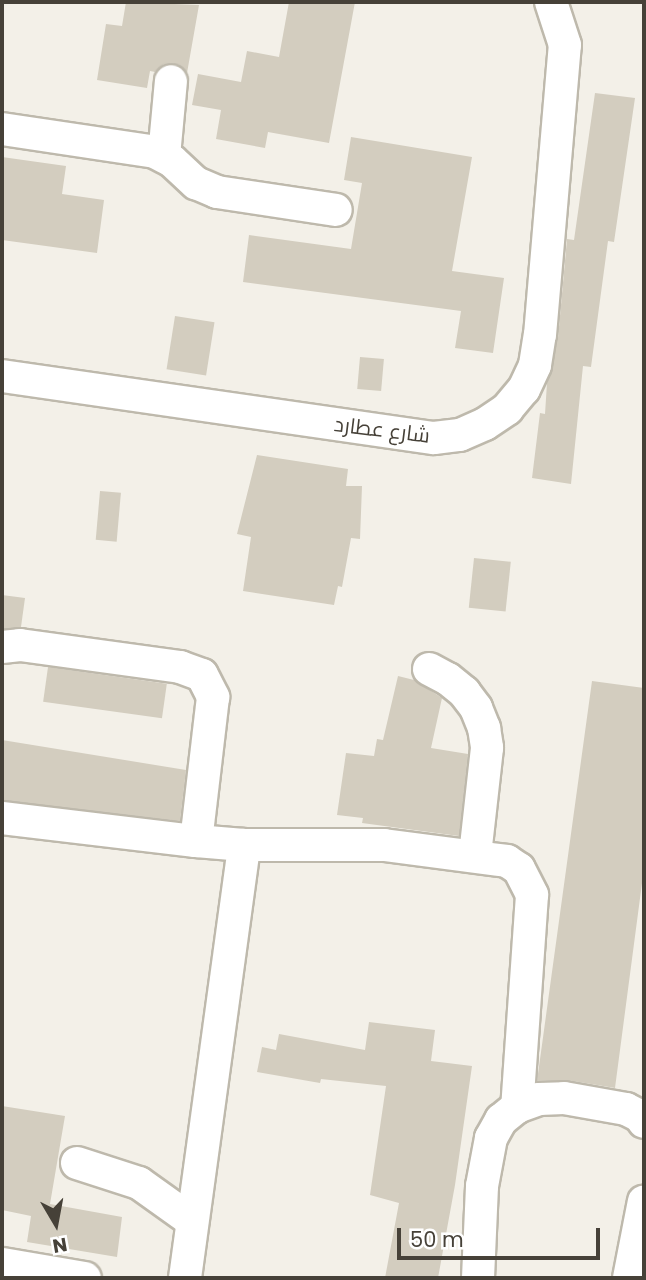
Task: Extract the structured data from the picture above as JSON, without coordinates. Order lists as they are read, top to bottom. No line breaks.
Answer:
{"streets":{"lane":["شارع عطارد"]},"scale_bar":"50 m","north":"bottom"}
